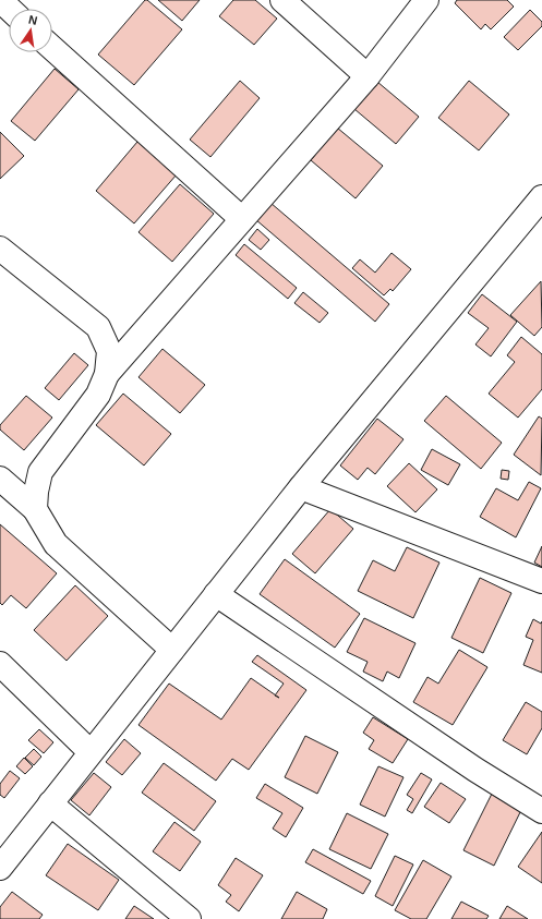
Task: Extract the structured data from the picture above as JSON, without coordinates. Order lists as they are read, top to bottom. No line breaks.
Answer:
{"north":"top"}
